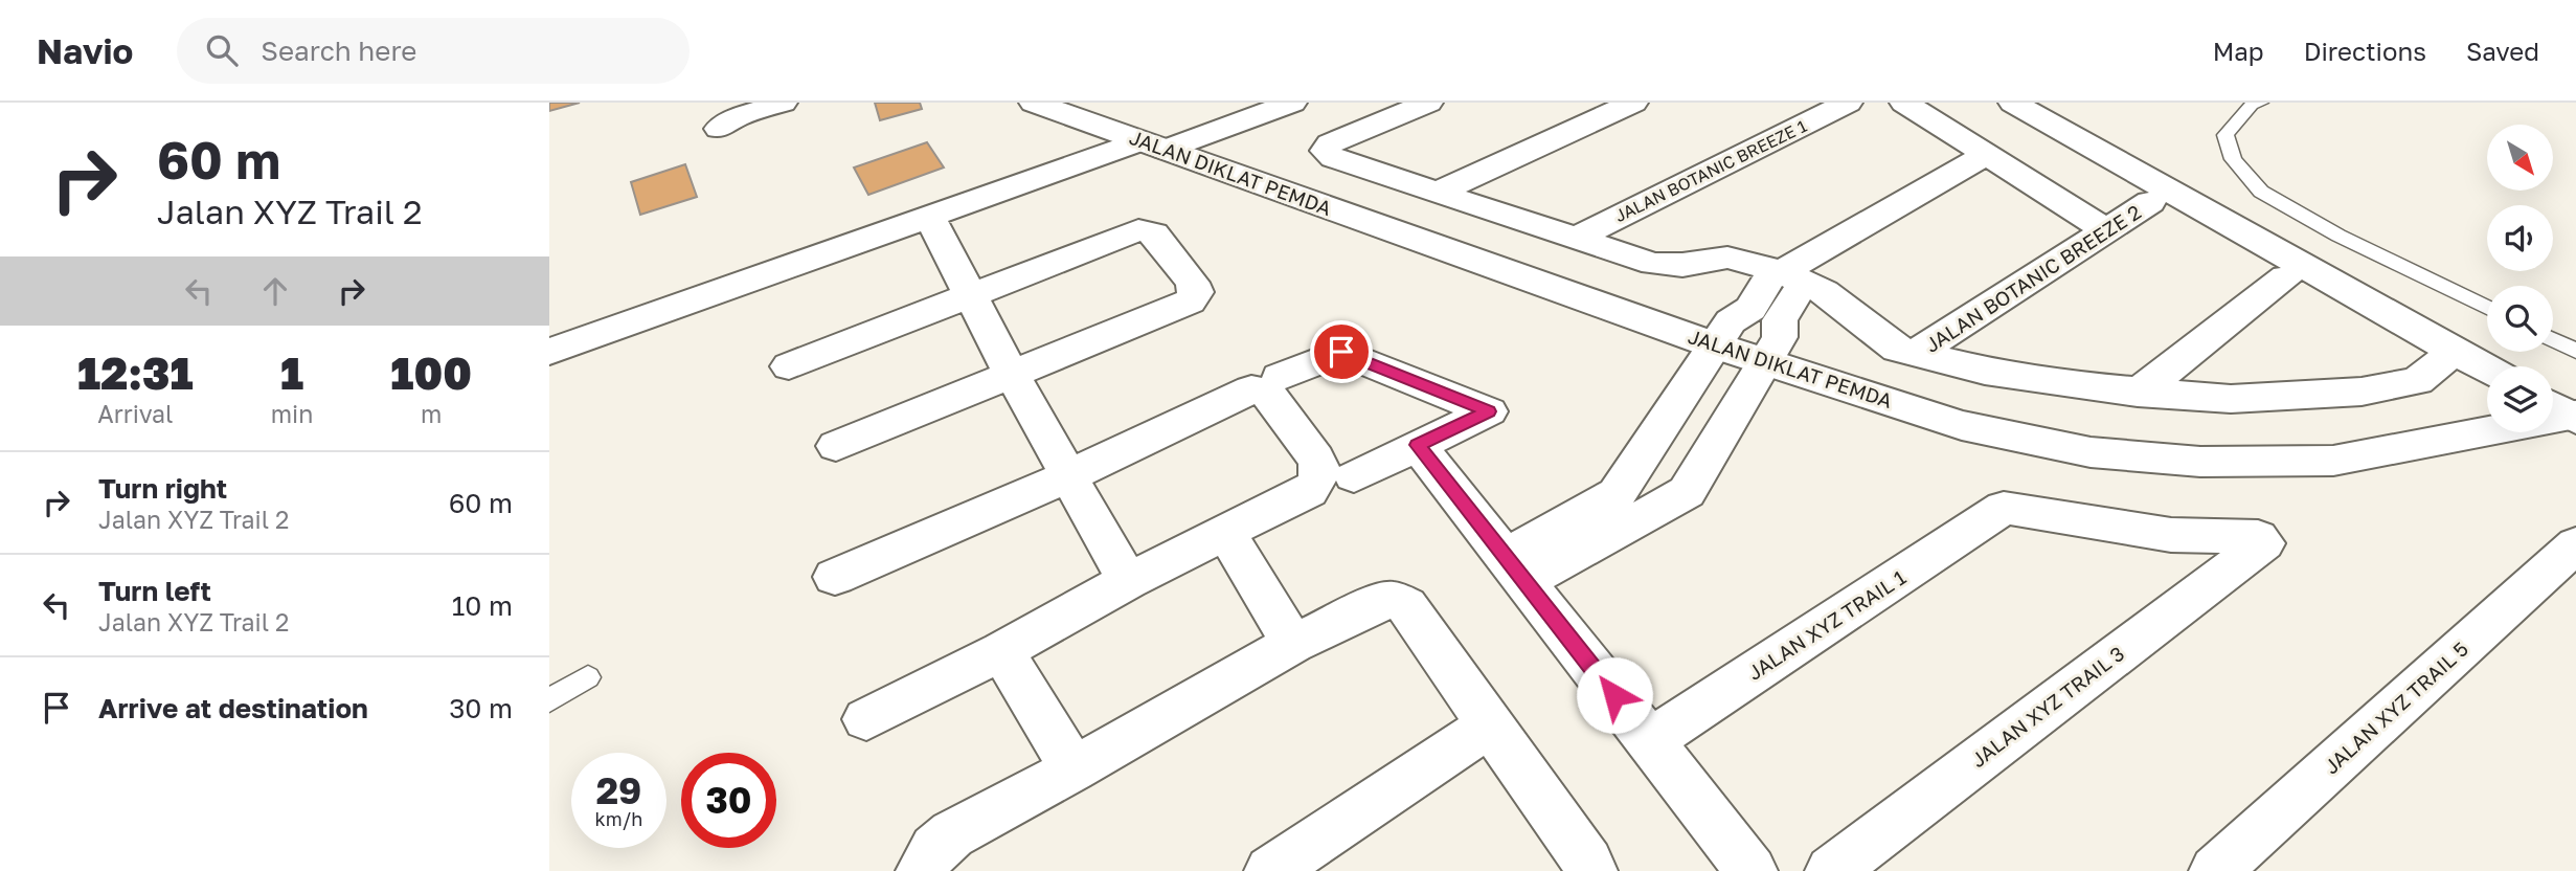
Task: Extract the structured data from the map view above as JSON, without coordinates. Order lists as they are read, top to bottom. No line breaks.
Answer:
{"streets":{"street":["JALAN BOTANIC BREEZE 1","JALAN DIKLAT PEMDA","JALAN BOTANIC BREEZE 2","JALAN XYZ TRAIL 1","JALAN XYZ TRAIL 3","JALAN XYZ TRAIL 5"]},"crossings":[["JALAN XYZ TRAIL 1","JALAN XYZ TRAIL 3"]],"north":"bottom right","page":{"header":"Navio","search":"Search here","nav":["Map","Directions","Saved"],"turn":["60 m","Jalan XYZ Trail 2"],"eta":["12:31","Arrival","1","min","100","m"],"list":[{"name":"Turn right","note":"Jalan XYZ Trail 2","value":"60 m"},{"name":"Turn left","note":"Jalan XYZ Trail 2","value":"10 m"},{"name":"Arrive at destination","value":"30 m"}],"speed":"29 km/h","limit":"30"}}
